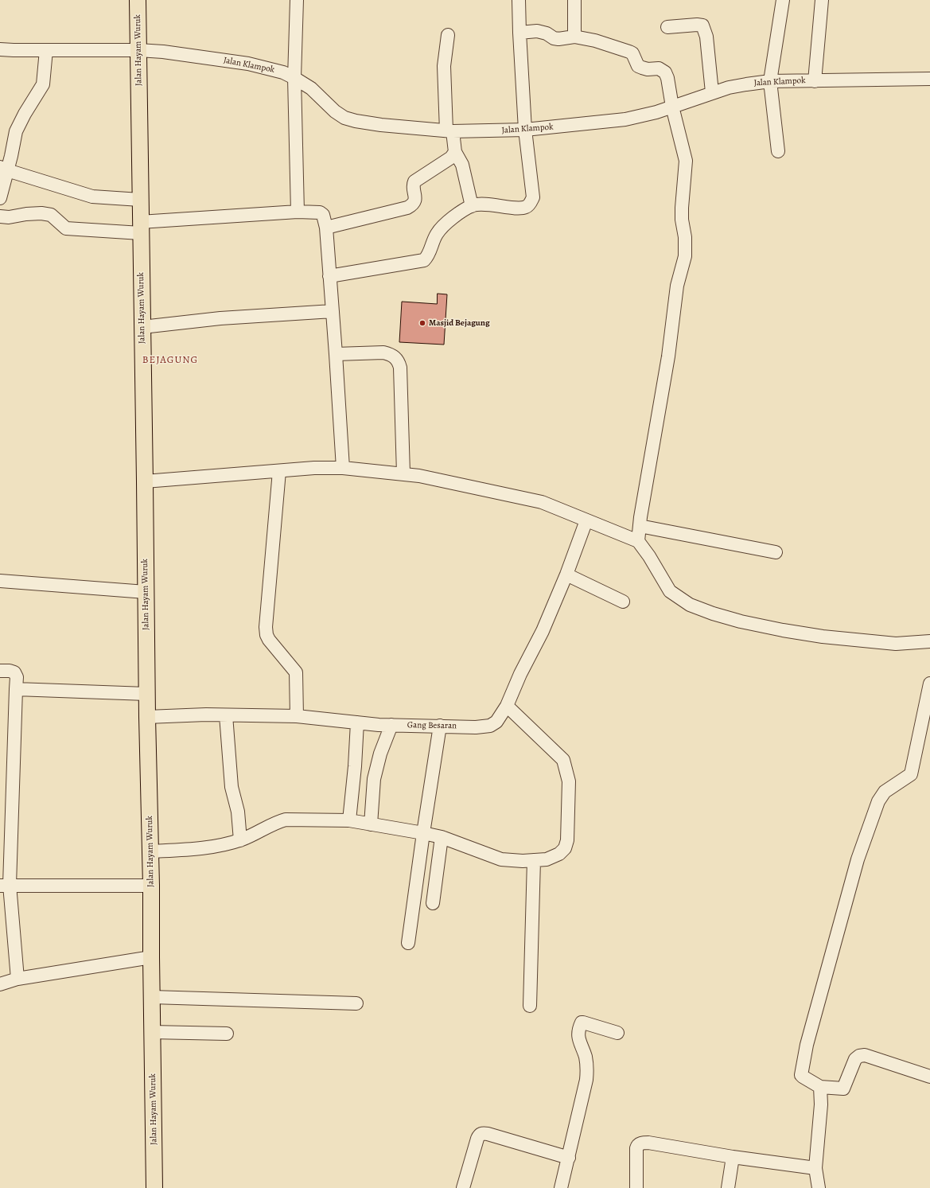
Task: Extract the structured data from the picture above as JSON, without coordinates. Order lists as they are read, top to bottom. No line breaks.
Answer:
{"streets":{"main road":["Jalan Hayam Wuruk"],"street":["Jalan Klampok","Gang Besaran"]},"crossings":[["Jalan Hayam Wuruk","Jalan Klampok"],["Jalan Hayam Wuruk","Gang Besaran"]],"districts":["BEJAGUNG"],"places":["Masjid Bejagung"]}
